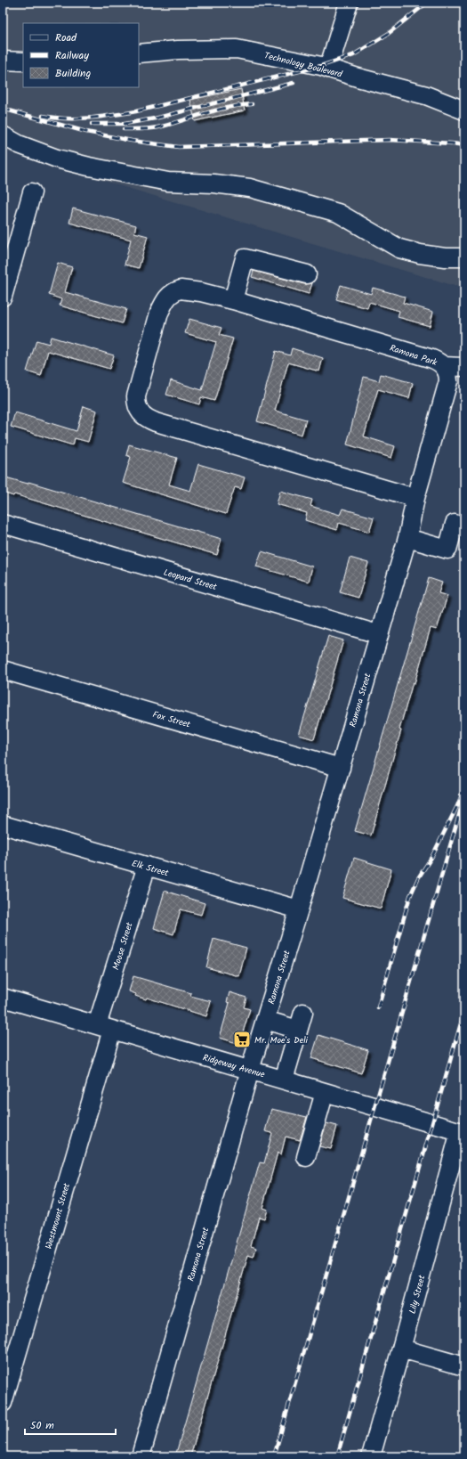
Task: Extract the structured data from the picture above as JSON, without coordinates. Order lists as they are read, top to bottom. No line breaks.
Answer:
{"streets":{"street":["Technology Boulevard","Ramona Park","Leopard Street","Ramona Street","Fox Street","Elk Street","Moose Street","Ridgeway Avenue","Westmount Street","Lily Street"]},"crossings":[["Ramona Park","Ramona Street"],["Leopard Street","Ramona Street"],["Ramona Street","Fox Street"],["Ramona Street","Elk Street"],["Ramona Street","Ridgeway Avenue"],["Elk Street","Moose Street"],["Moose Street","Ridgeway Avenue"],["Moose Street","Westmount Street"],["Ridgeway Avenue","Westmount Street"],["Ridgeway Avenue","Lily Street"]],"places":{"supermarket":["Mr. Moe's Deli"]},"legend":["Road","Railway","Building"],"scale_bar":"50 m"}
